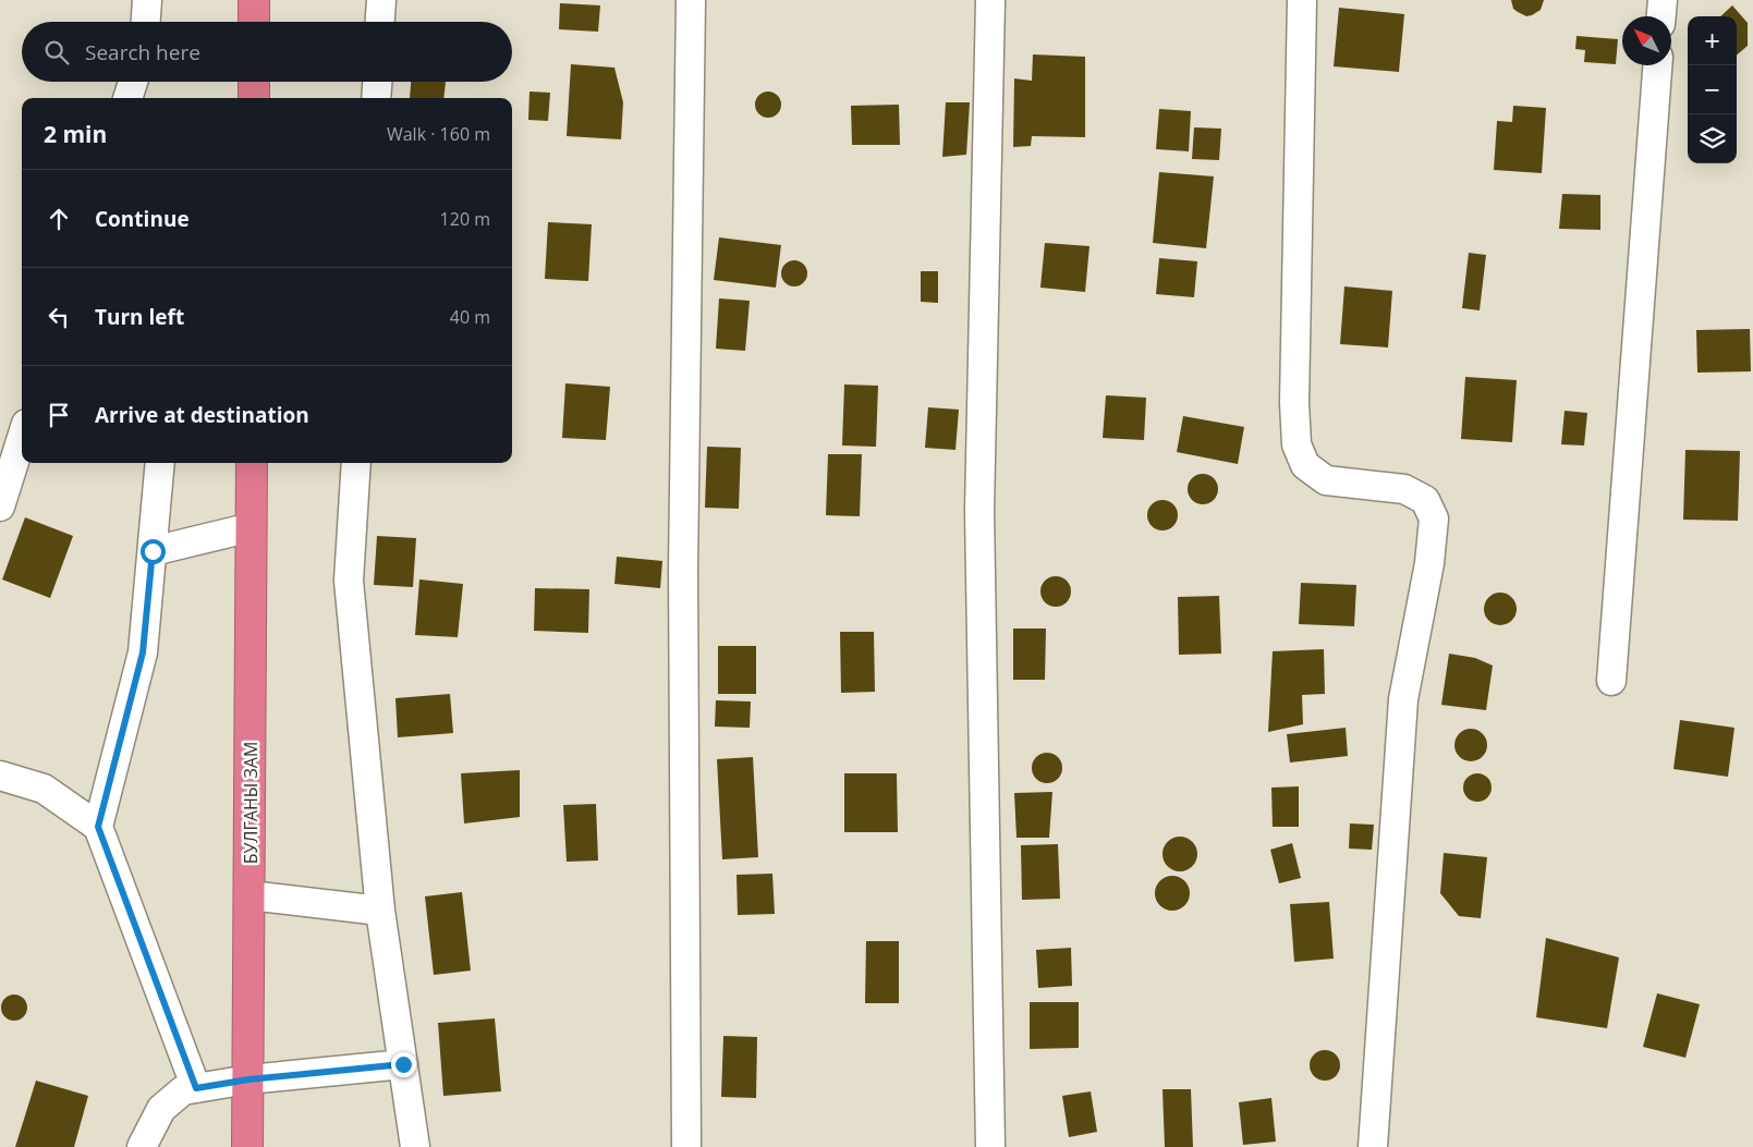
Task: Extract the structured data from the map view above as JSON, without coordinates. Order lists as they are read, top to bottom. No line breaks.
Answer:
{"streets":{"highway":["БУЛГАНЫ ЗАМ"]},"north":"top left","page":{"map_buttons":["+","−"],"search":"Search here","heading":["2 min","Walk · 160 m"],"list":[["Continue","120 m"],["Turn left","40 m"],"Arrive at destination"]}}
